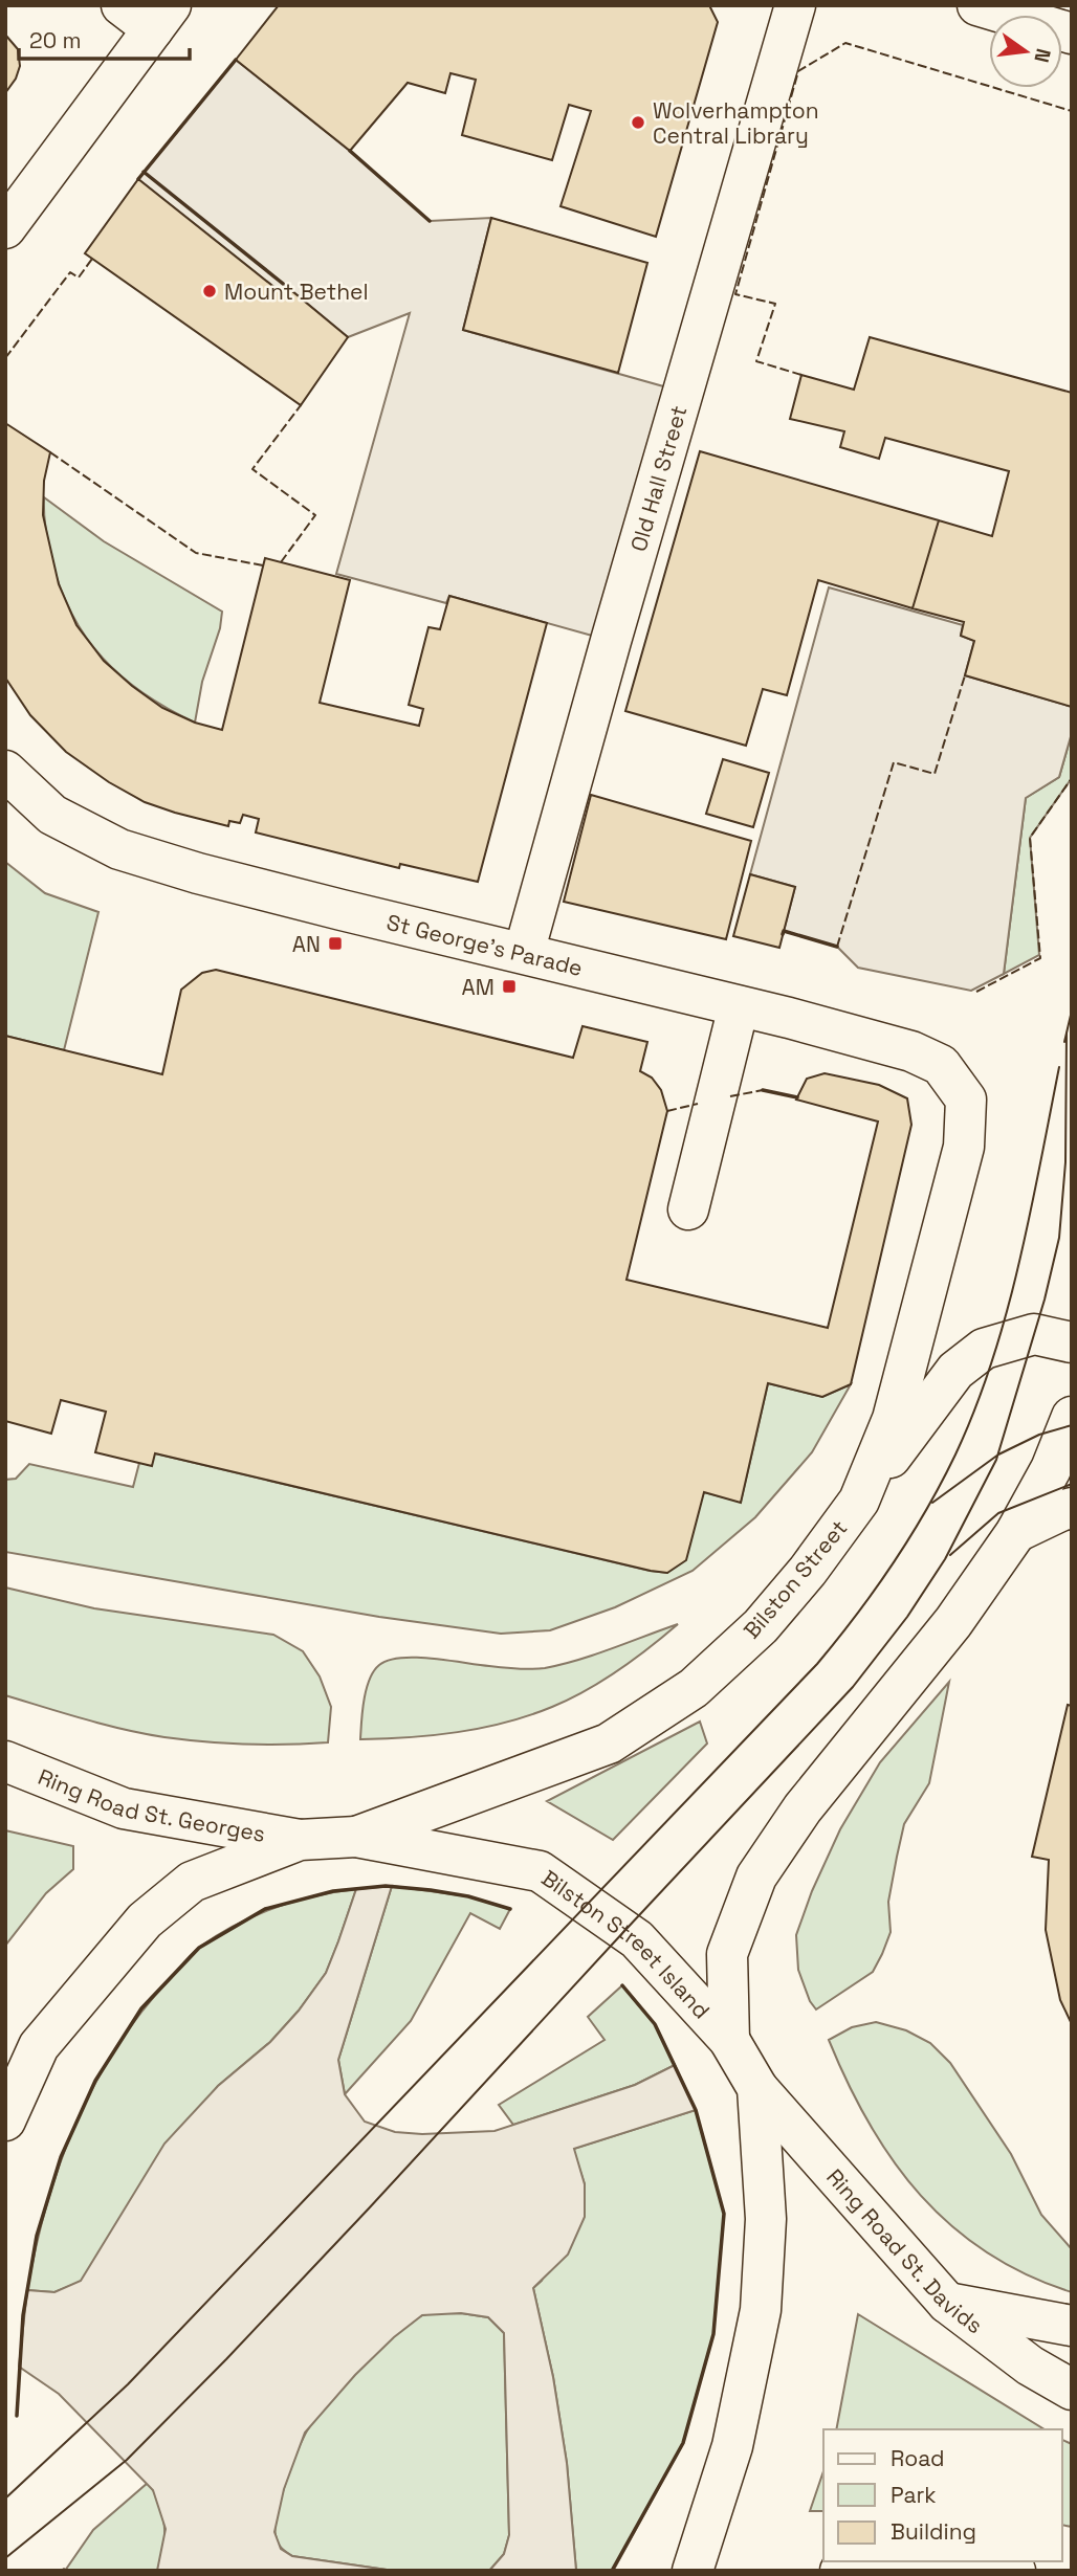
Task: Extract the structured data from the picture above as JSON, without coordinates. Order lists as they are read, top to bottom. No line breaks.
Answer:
{"streets":{"main road":["Old Hall Street","St George's Parade","Bilston Street","Ring Road St. Georges","Bilston Street Island","Ring Road St. Davids"]},"crossings":[["Old Hall Street","St George's Parade"],["St George's Parade","Bilston Street"],["Bilston Street","Bilston Street Island"],["Ring Road St. Georges","Bilston Street Island"],["Bilston Street Island","Ring Road St. Davids"]],"places":{"other":["Wolverhampton Central Library","Mount Bethel"],"transit":["AN","AM"]},"legend":["Road","Park","Building"],"scale_bar":"20 m","north":"right"}
